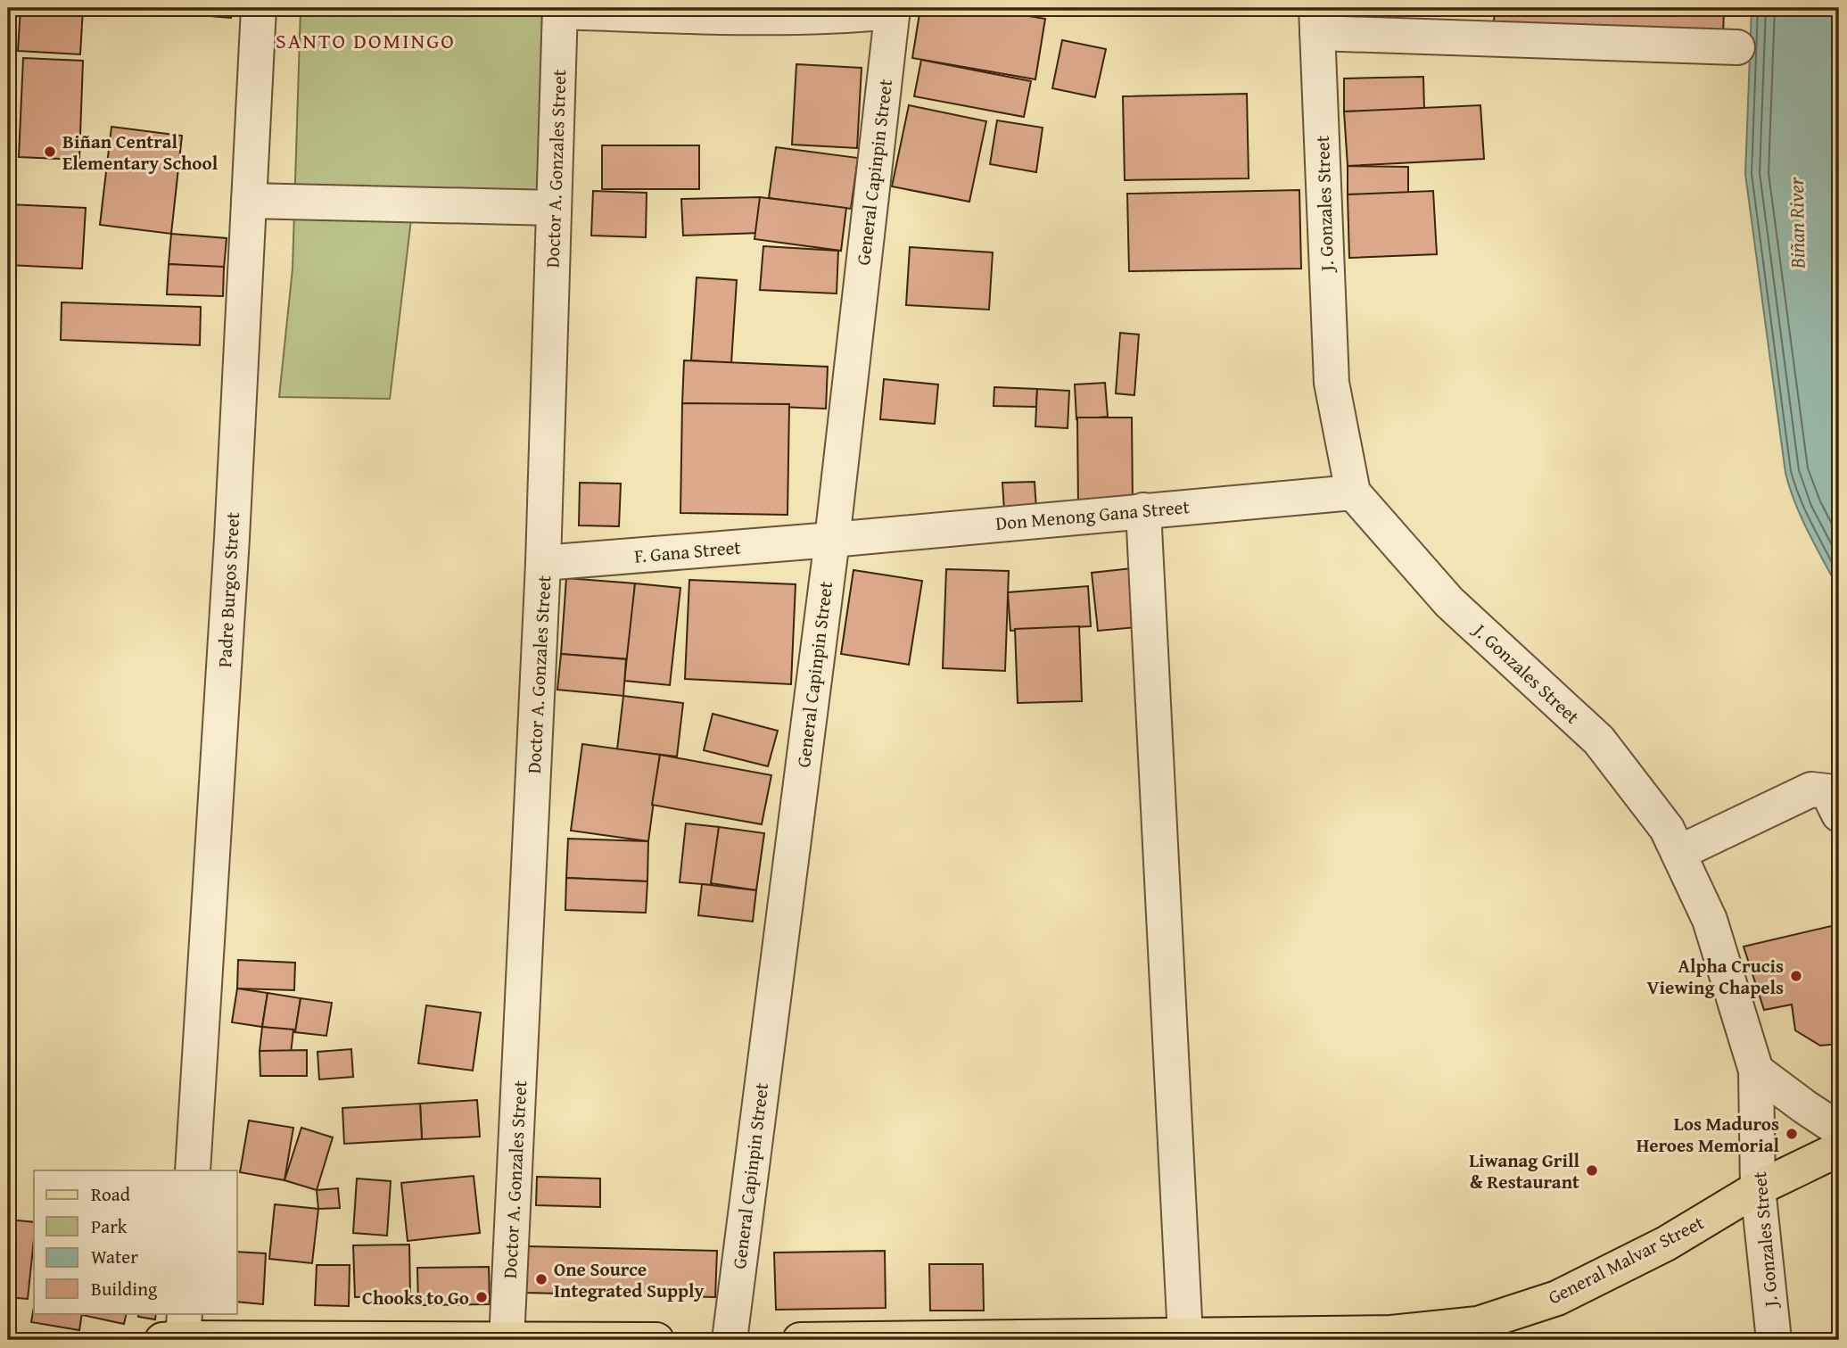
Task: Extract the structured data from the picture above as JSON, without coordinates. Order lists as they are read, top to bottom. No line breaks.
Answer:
{"streets":{"main road":["General Malvar Street"],"street":["Doctor A. Gonzales Street","General Capinpin Street","J. Gonzales Street","Don Menong Gana Street","F. Gana Street","Padre Burgos Street"]},"crossings":[["Doctor A. Gonzales Street","F. Gana Street"],["General Capinpin Street","Don Menong Gana Street"],["General Capinpin Street","F. Gana Street"],["J. Gonzales Street","Don Menong Gana Street"],["J. Gonzales Street","General Malvar Street"],["Don Menong Gana Street","F. Gana Street"]],"districts":["SANTO DOMINGO"],"water":["Biñan River"],"places":["Biñan Central Elementary School","Alpha Crucis Viewing Chapels","Los Maduros Heroes Memorial","Liwanag Grill & Restaurant","One Source Integrated Supply","Chooks to Go"],"legend":["Road","Park","Water","Building"]}
